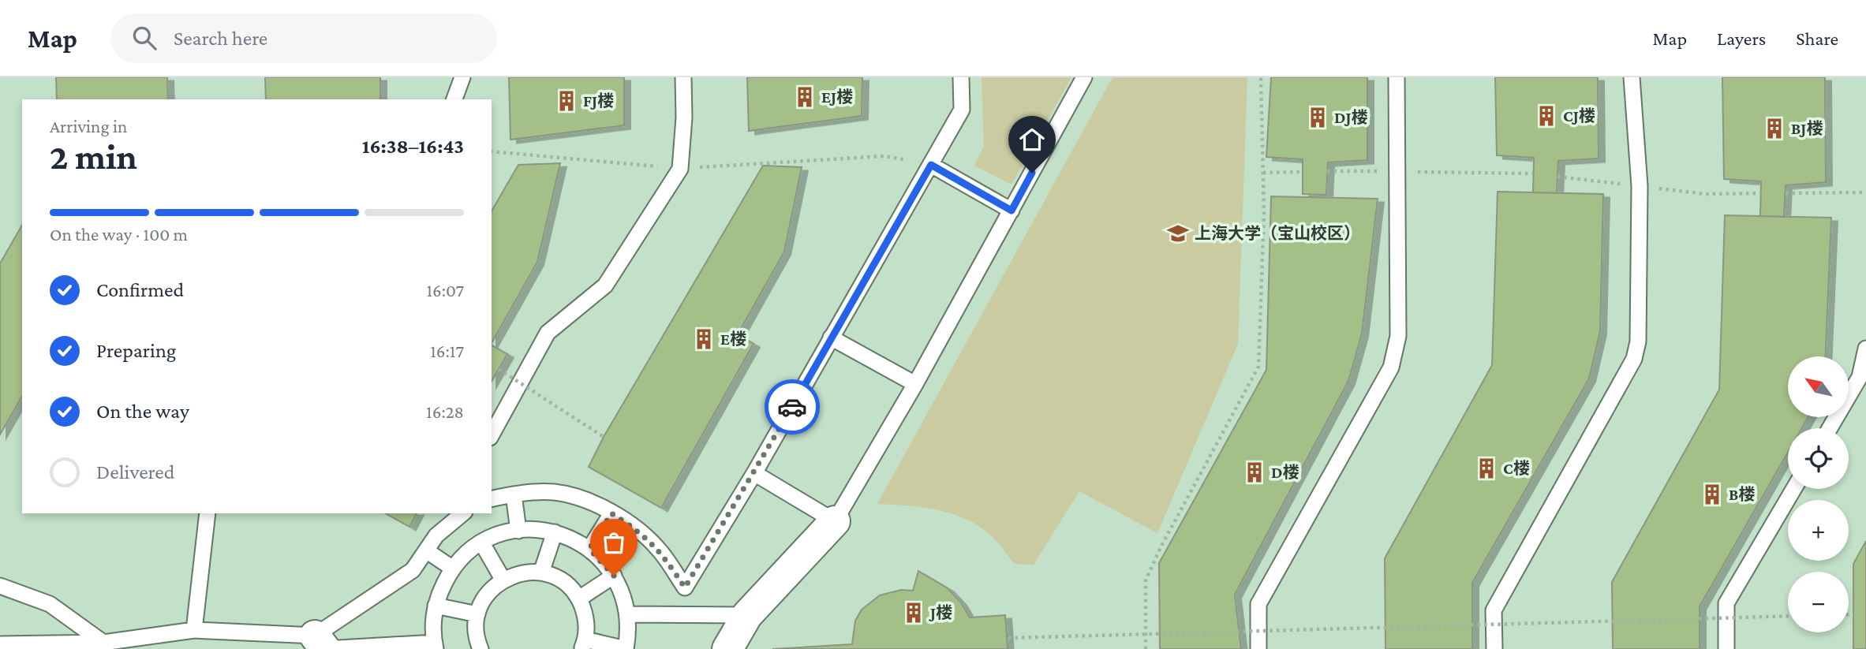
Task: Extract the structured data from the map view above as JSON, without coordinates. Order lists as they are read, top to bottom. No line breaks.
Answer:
{"places":{"building":["EJ楼","FJ楼","CJ楼","DJ楼","BJ楼","E楼","C楼","D楼","B楼","J楼"],"school or university":["上海大学（宝山校区）"]},"north":"top left","page":{"header":"Map","search":"Search here","nav":["Map","Layers","Share"],"heading":["2 min","Arriving in","16:38–16:43"],"bar":"On the way · 100 m","list":[["Confirmed","16:07"],["Preparing","16:17"],["On the way","16:28"],"Delivered"],"map_buttons":["+","−"]}}
